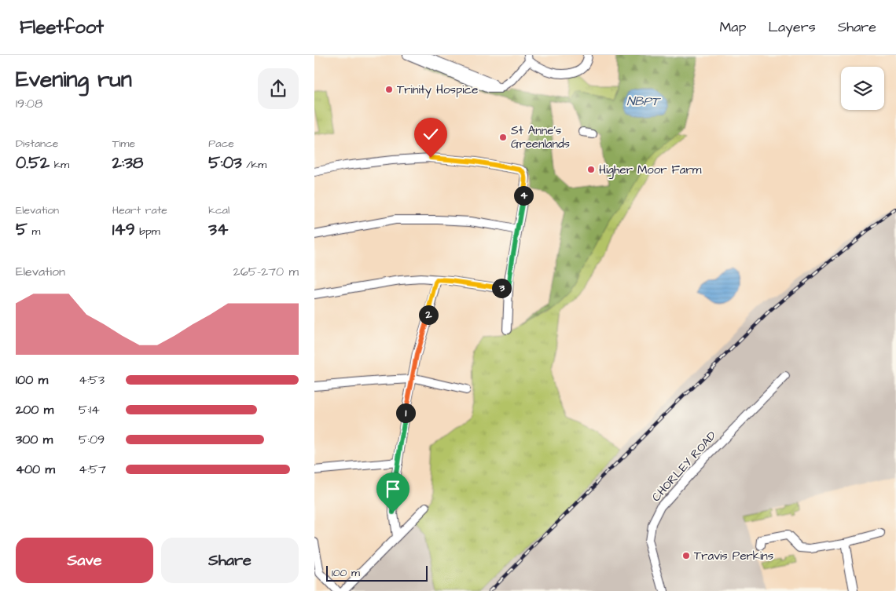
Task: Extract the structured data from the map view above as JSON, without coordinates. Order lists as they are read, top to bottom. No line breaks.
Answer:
{"streets":{"street":["CHORLEY ROAD"]},"water":["NBPT"],"places":["Trinity Hospice","St Anne's Greenlands","Higher Moor Farm","Travis Perkins"],"scale_bar":"100 m","page":{"header":"Fleetfoot","nav":["Map","Layers","Share"],"heading":["Evening run","19:08"],"stats":[["Distance","0.52 km"],["Time","2:38"],["Pace","5:03 /km"],["Elevation","5 m"],["Heart rate","149 bpm"],["kcal","34"]],"pins":["4","3","2","1"],"chart":["Elevation","265–270 m"],"list":[{"name":"100 m","note":"4:53"},{"name":"200 m","note":"5:14"},{"name":"300 m","note":"5:09"},{"name":"400 m","note":"4:57"}],"buttons":["Save","Share"],"scale":"100 m"}}
